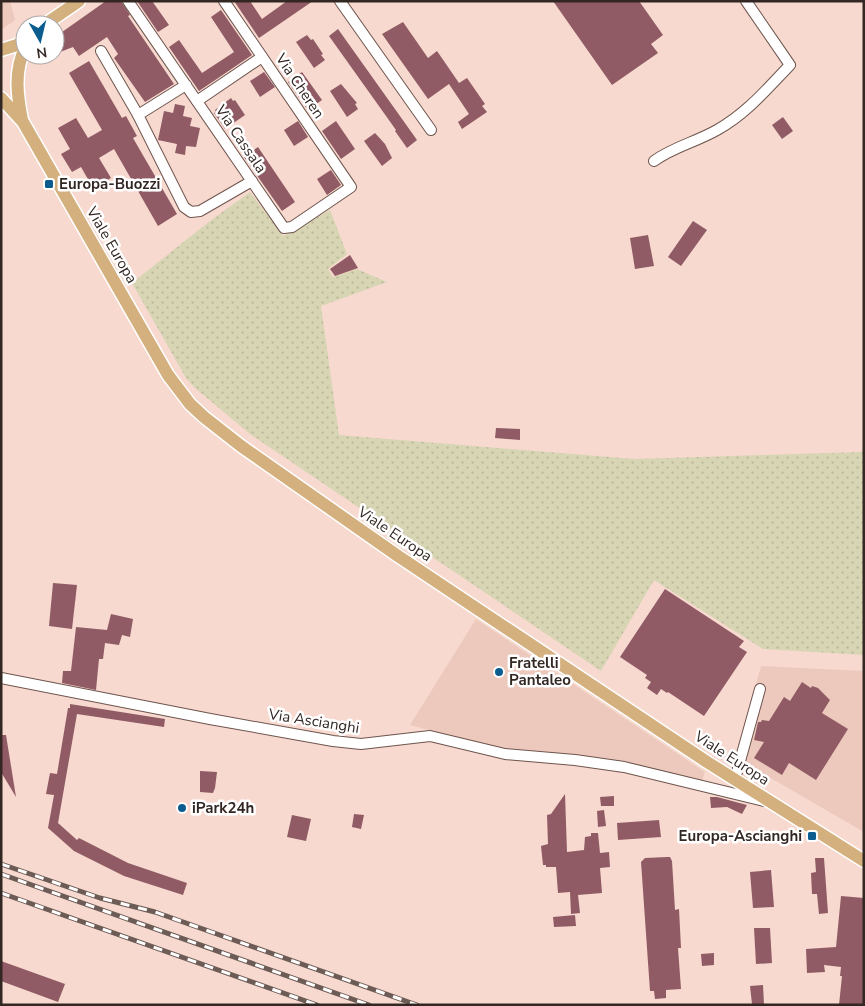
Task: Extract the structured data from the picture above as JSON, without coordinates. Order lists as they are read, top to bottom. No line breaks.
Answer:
{"streets":{"main road":["Viale Europa"],"street":["Via Cheren","Via Cassala","Via Ascianghi"]},"crossings":[["Via Cheren","Via Cassala"],["Viale Europa","Via Ascianghi"]],"places":{"transit":["Europa-Buozzi","Europa-Ascianghi"],"other":["Fratelli Pantaleo","iPark24h"]},"north":"bottom"}
